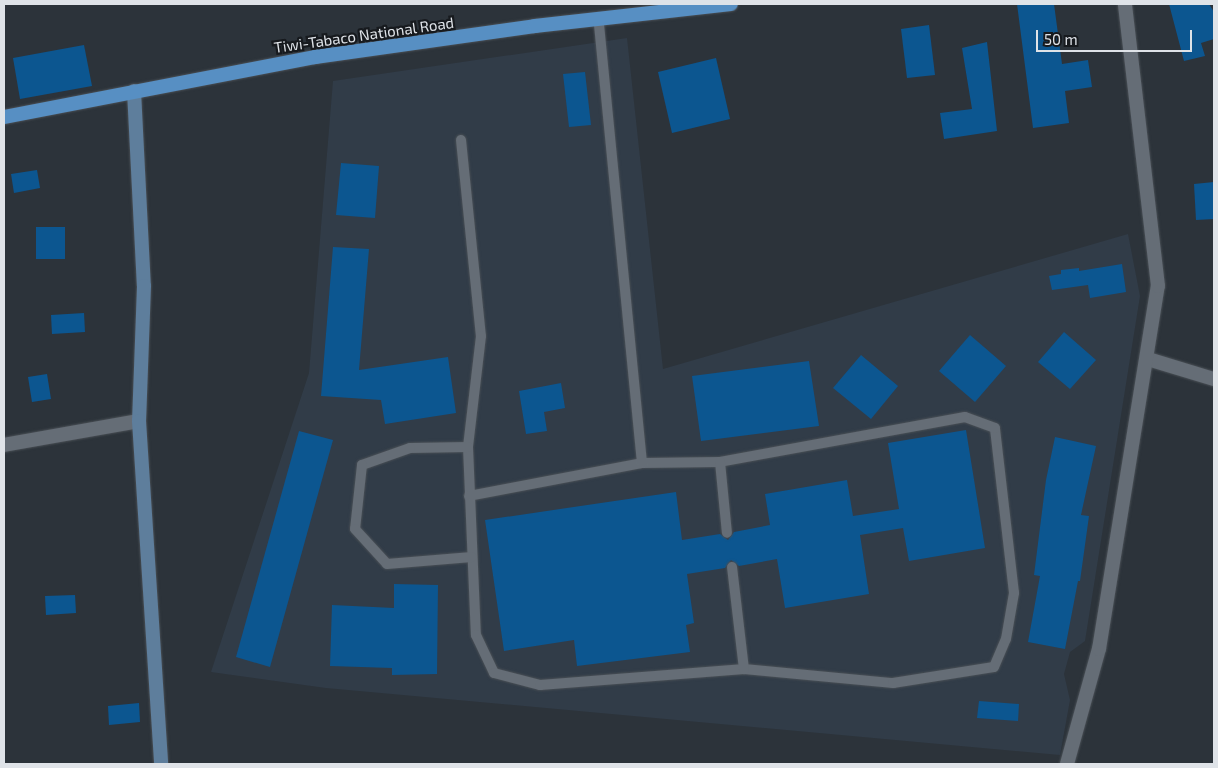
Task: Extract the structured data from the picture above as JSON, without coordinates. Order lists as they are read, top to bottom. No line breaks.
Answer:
{"streets":{"main road":["Tiwi-Tabaco National Road"]},"scale_bar":"50 m"}
